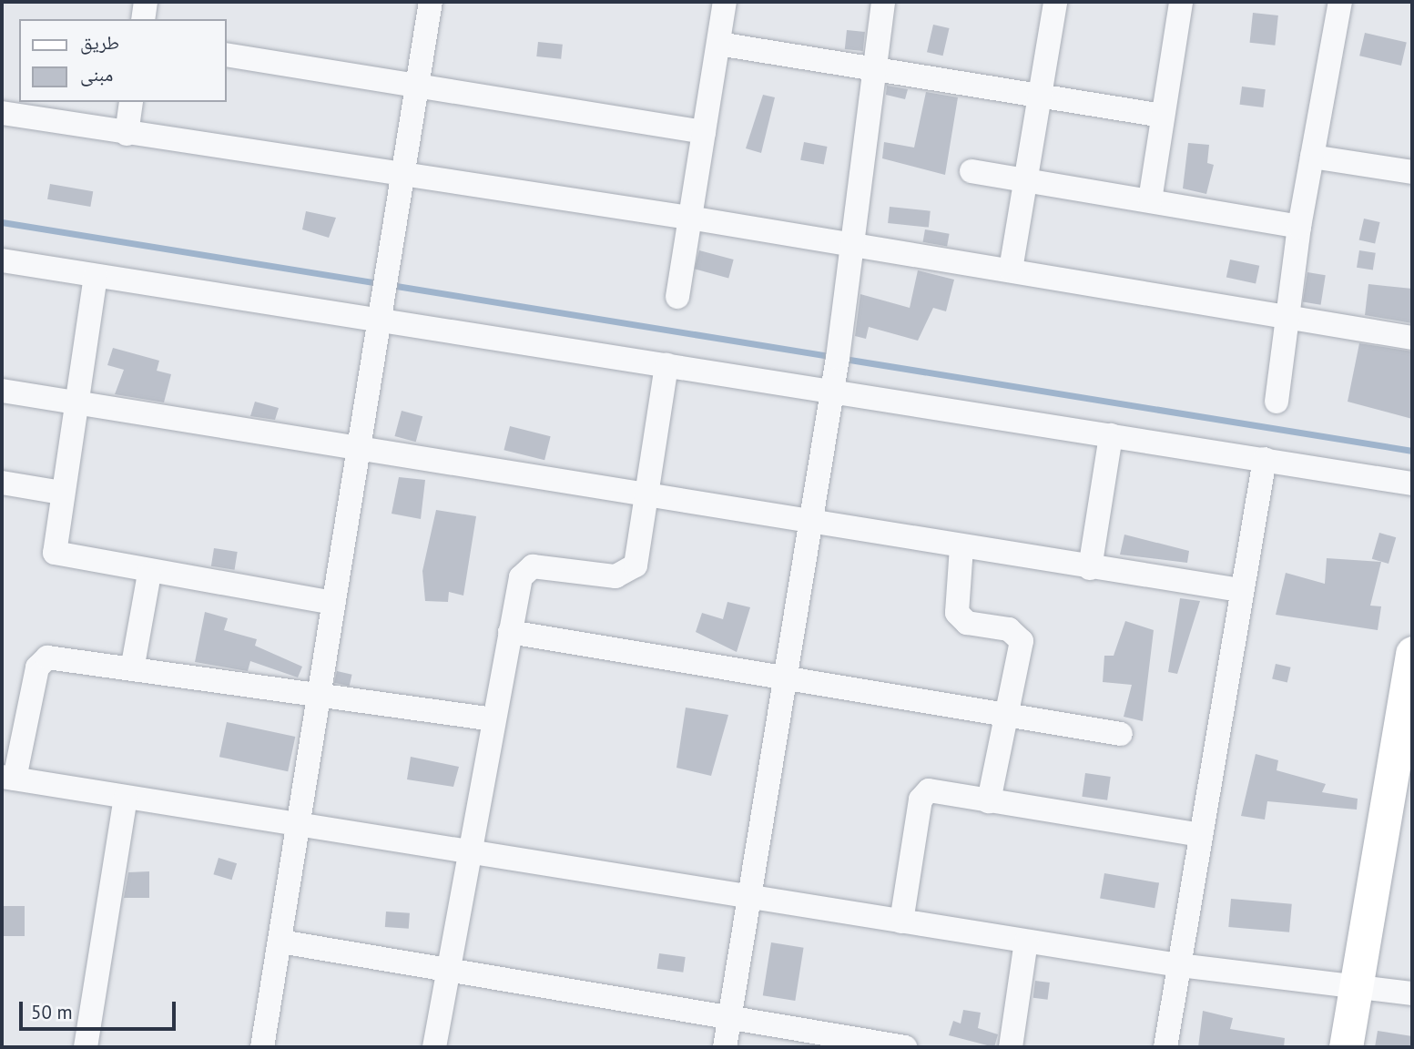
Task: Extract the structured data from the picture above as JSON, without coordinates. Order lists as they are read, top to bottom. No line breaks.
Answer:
{"legend":["طريق","مبنى"],"scale_bar":"50 m"}
